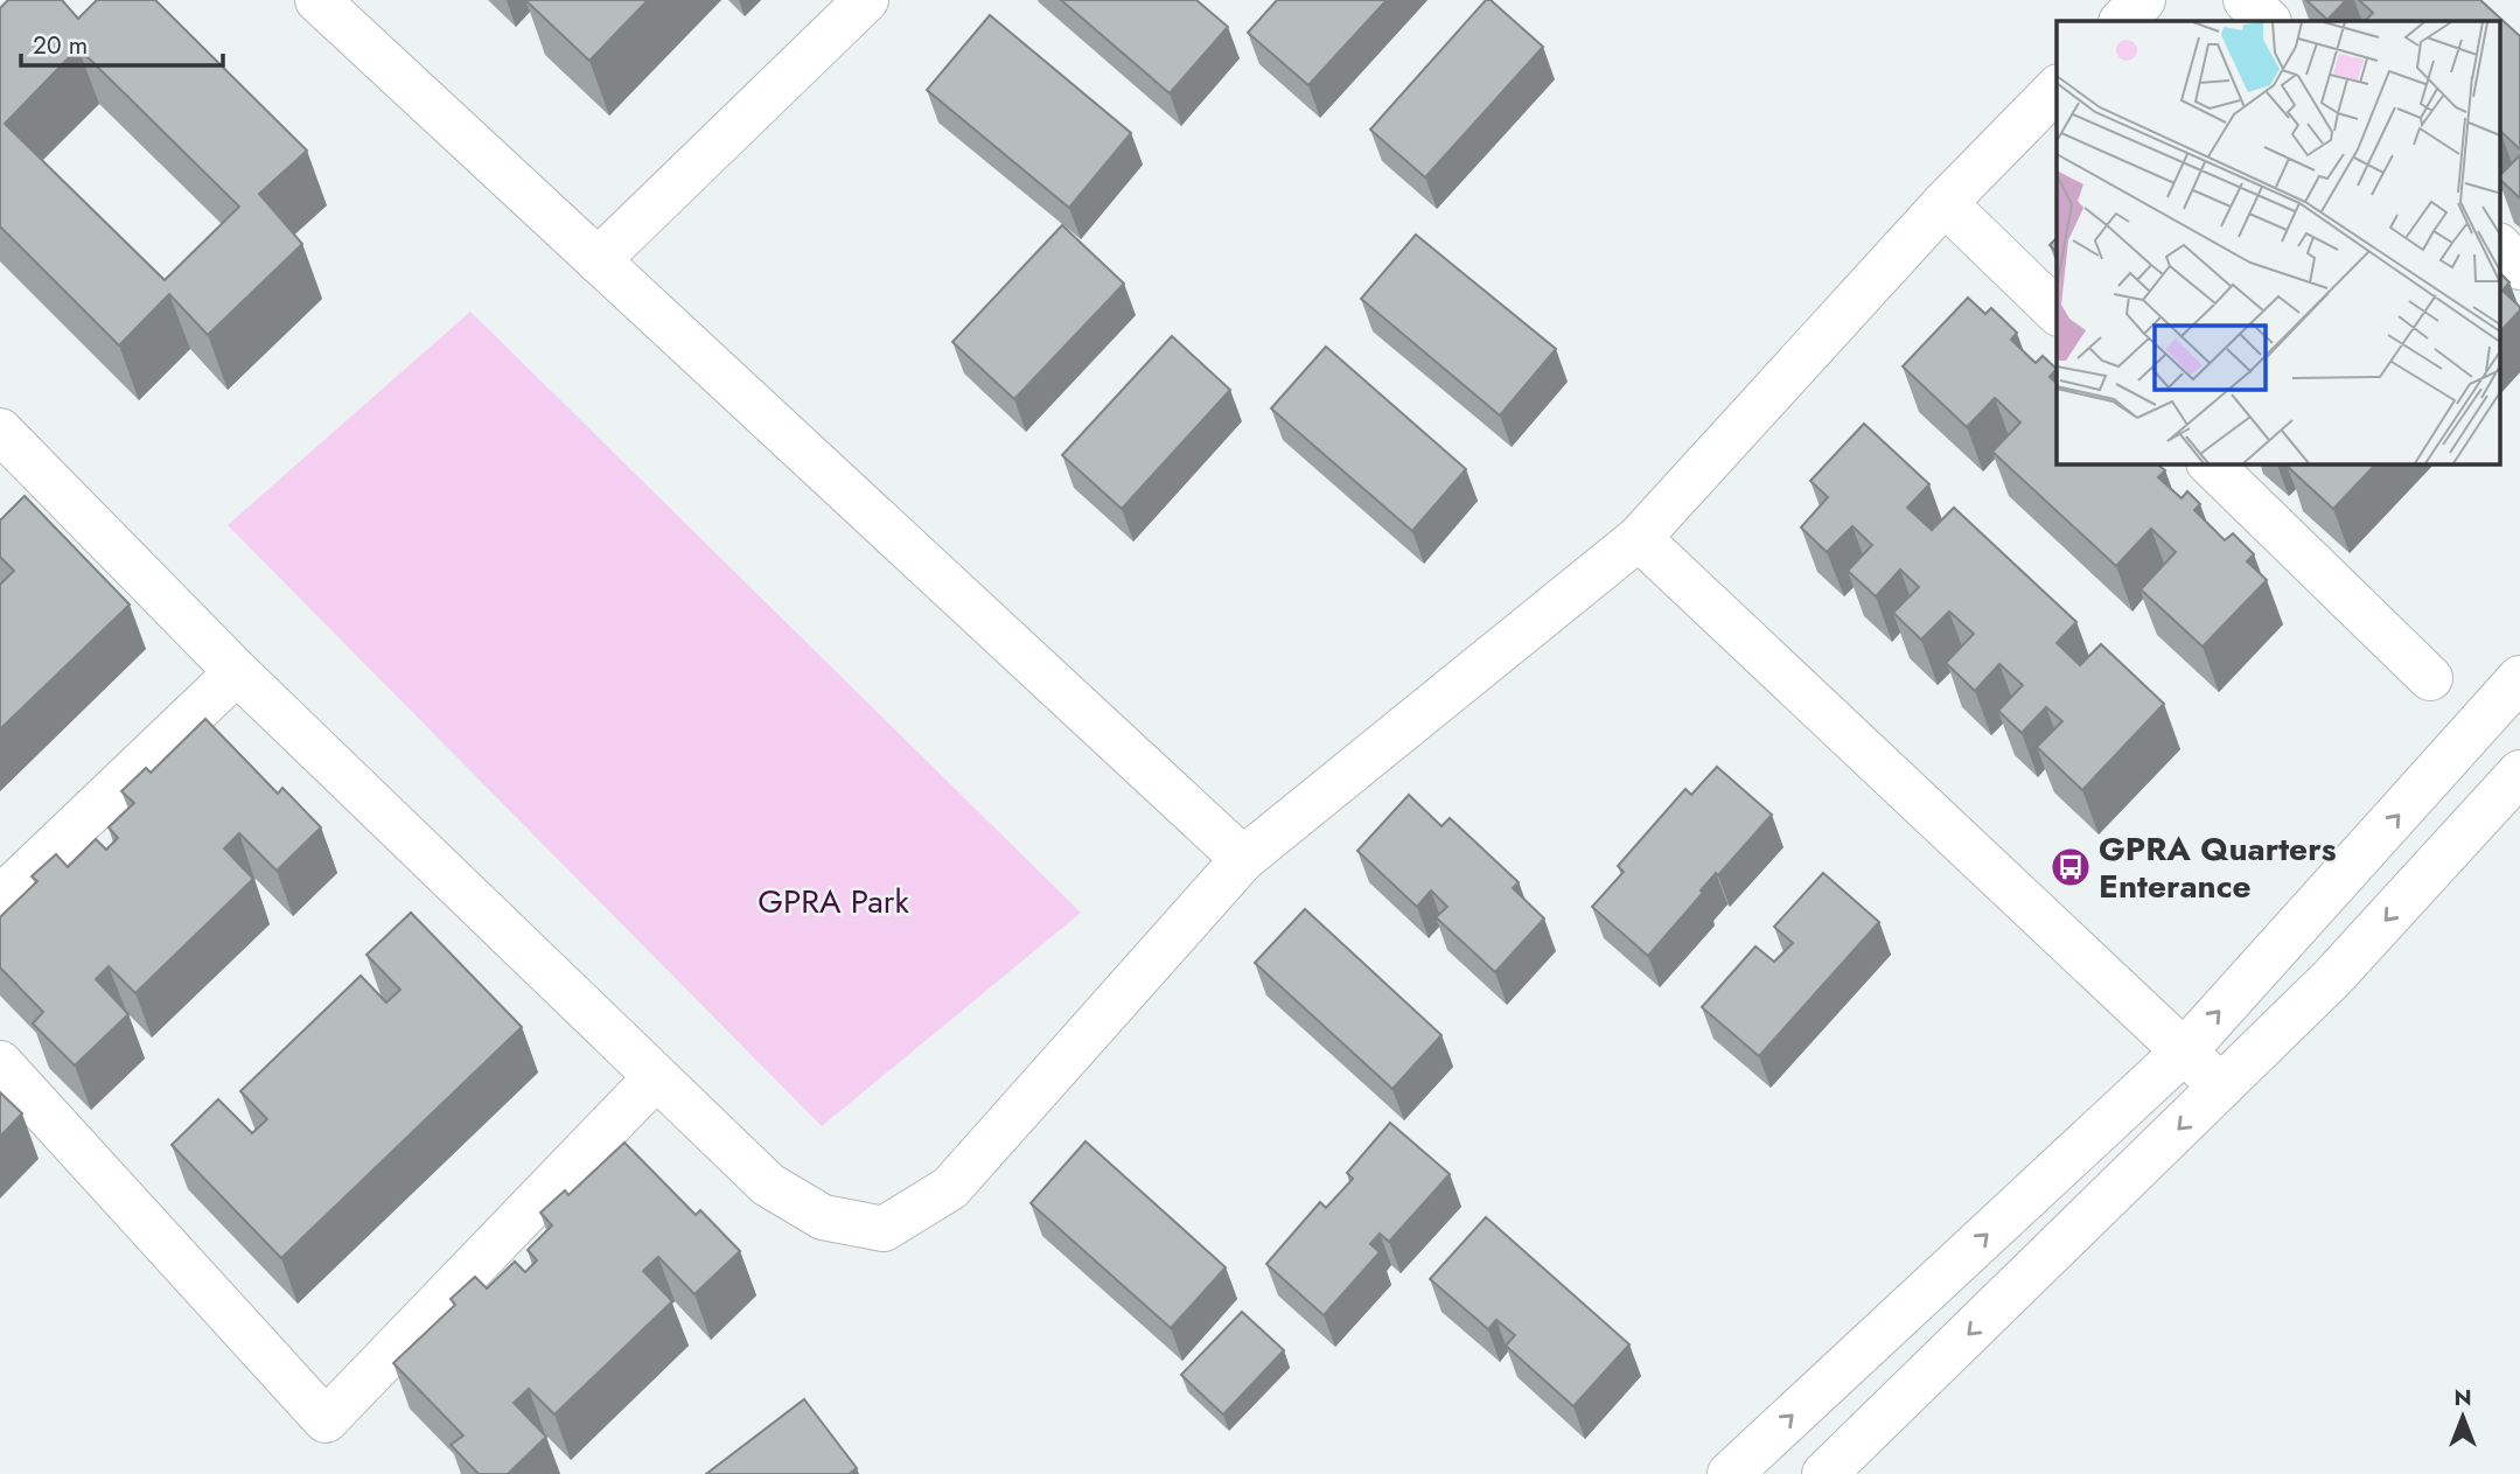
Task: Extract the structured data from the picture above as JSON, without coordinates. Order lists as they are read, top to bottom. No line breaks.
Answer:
{"parks":["GPRA Park"],"places":{"bus stop":["GPRA Quarters Enterance"]},"scale_bar":"20 m","north":"top"}
